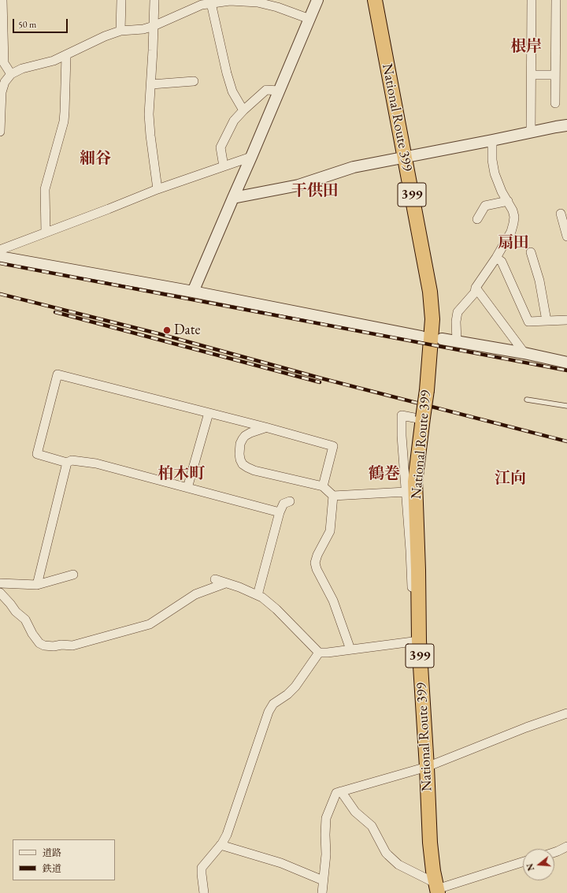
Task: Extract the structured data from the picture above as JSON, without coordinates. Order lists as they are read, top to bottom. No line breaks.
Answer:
{"streets":{"highway":["National Route 399","399"]},"districts":["根岸","細谷","干供田","扇田","柏木町","鶴巻","江向"],"places":["Date"],"legend":["道路","鉄道"],"scale_bar":"50 m","north":"left"}
